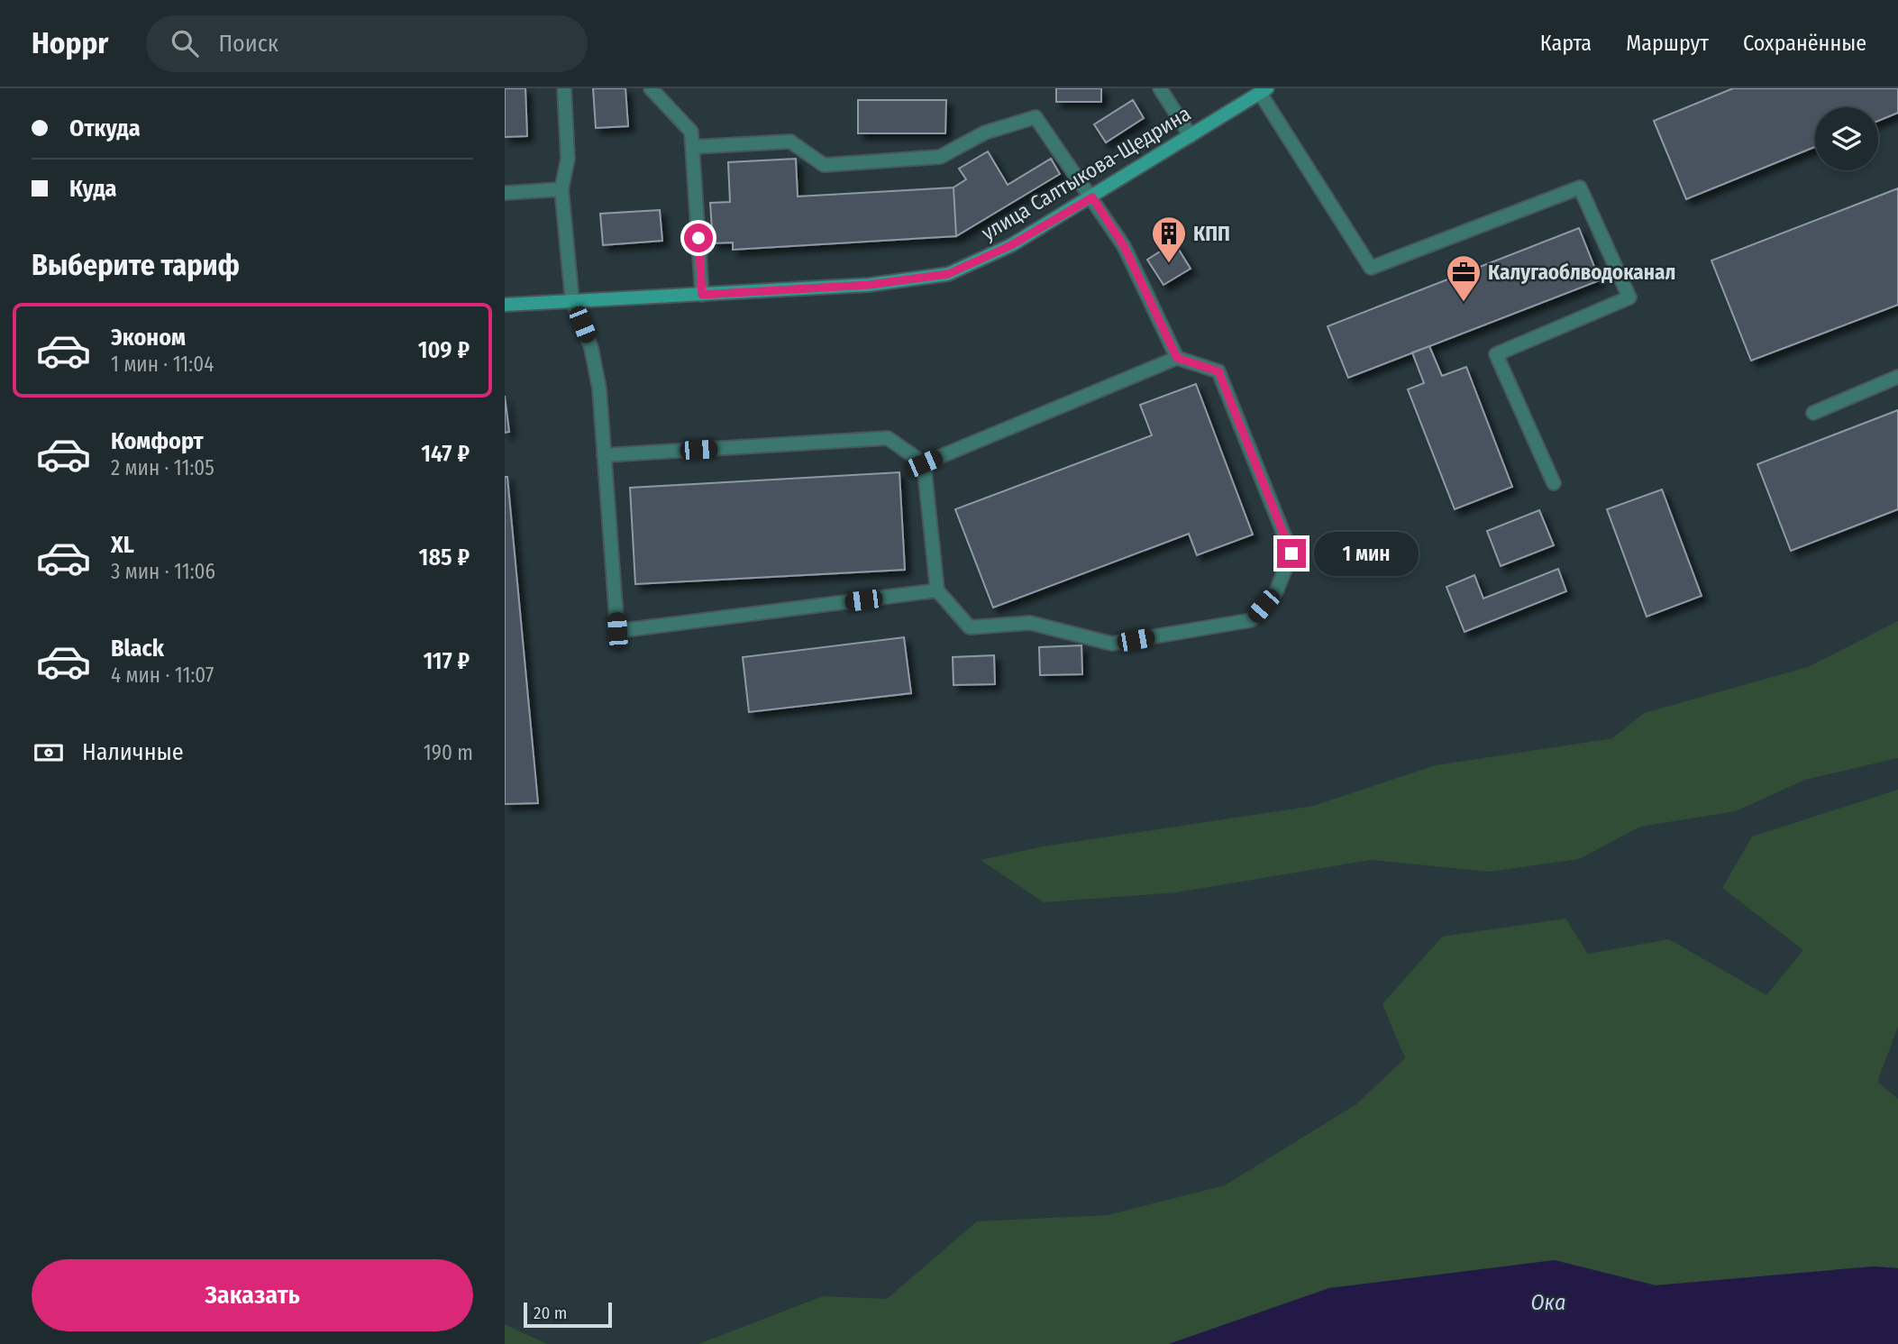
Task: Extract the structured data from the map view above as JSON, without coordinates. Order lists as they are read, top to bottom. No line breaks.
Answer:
{"streets":{"main road":["улица Салтыкова-Щедрина"]},"water":["Ока"],"places":{"building":["КПП"],"office":["Калугаоблводоканал"]},"scale_bar":"20 m","page":{"header":"Hoppr","search":"Поиск","nav":["Карта","Маршрут","Сохранённые"],"banner":["Откуда","Куда"],"heading":"Выберите тариф","list":[{"name":"Эконом","note":"1 мин · 11:04","value":"109 ₽"},{"name":"Комфорт","note":"2 мин · 11:05","value":"147 ₽"},{"name":"XL","note":"3 мин · 11:06","value":"185 ₽"},{"name":"Black","note":"4 мин · 11:07","value":"117 ₽"}],"bubble":"1 мин","pay":["Наличные","190 m"],"buttons":"Заказать","scale":"20 m"}}
